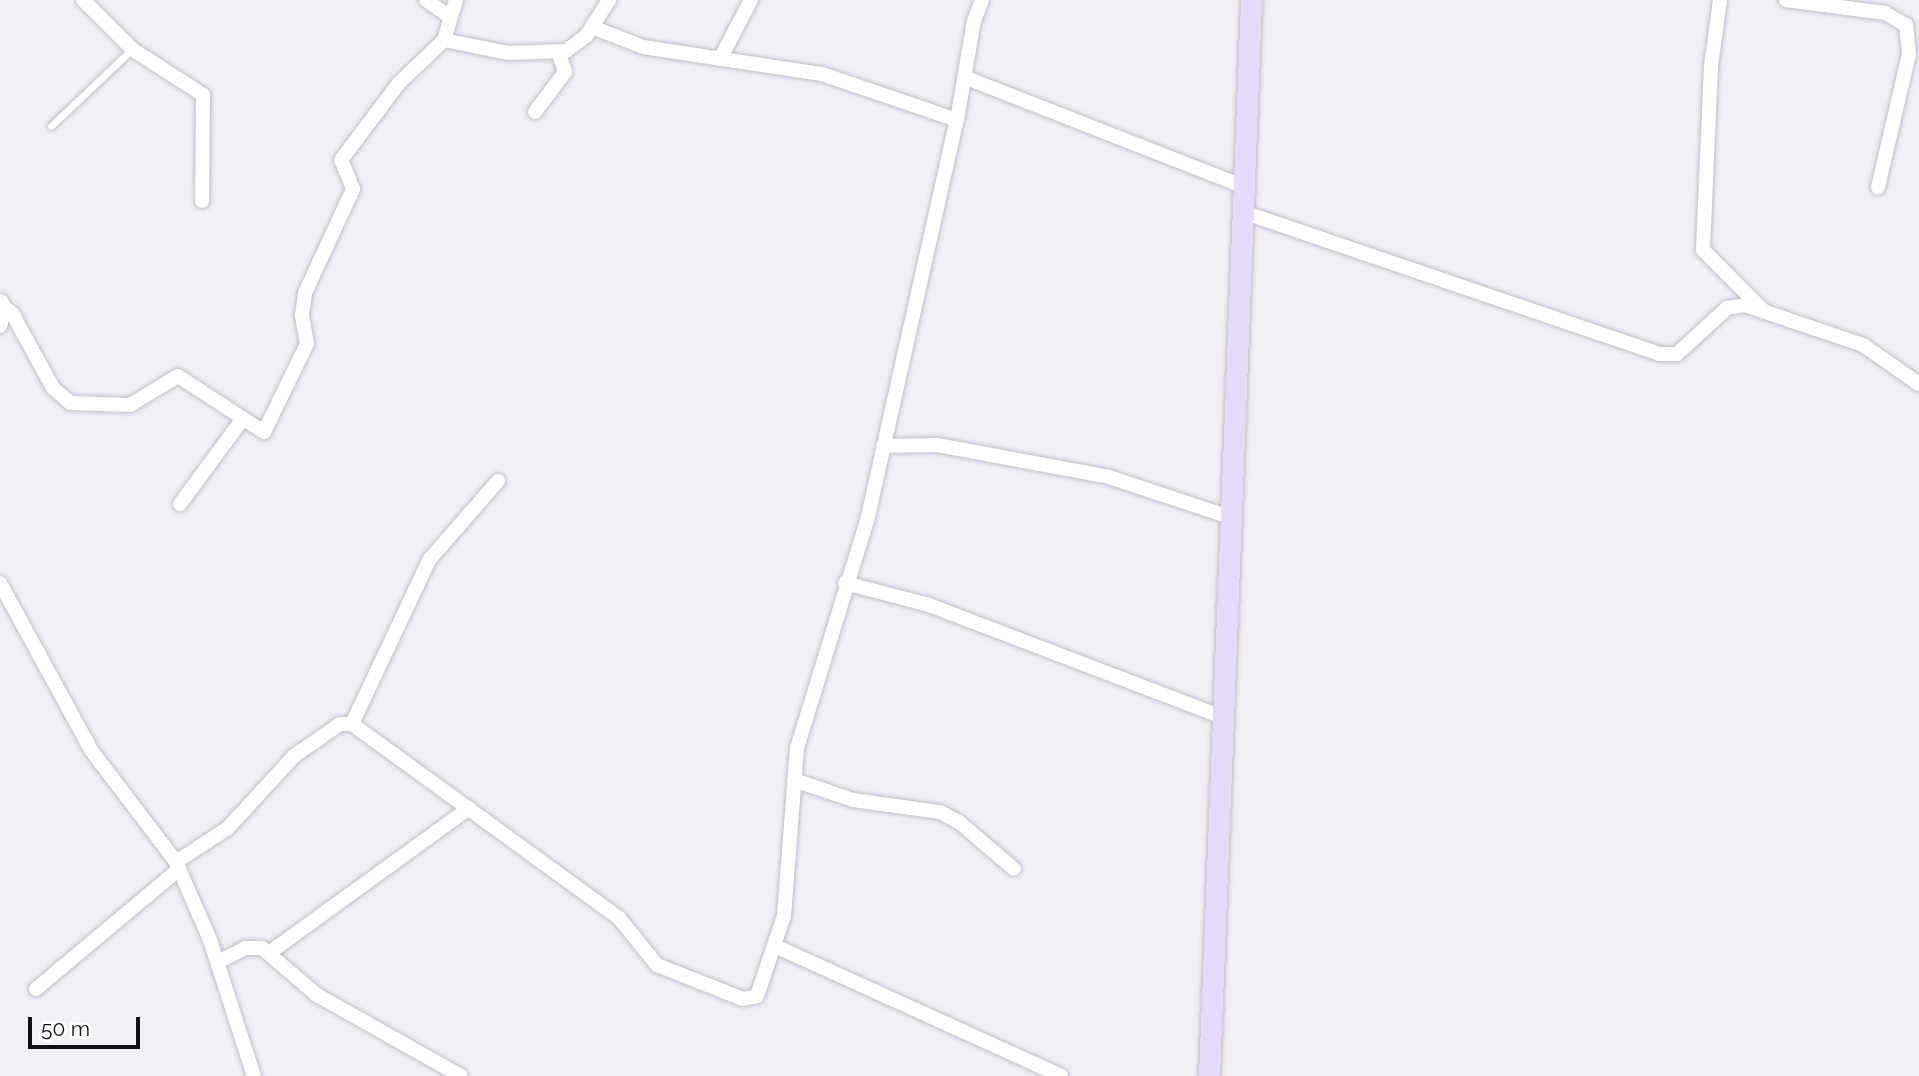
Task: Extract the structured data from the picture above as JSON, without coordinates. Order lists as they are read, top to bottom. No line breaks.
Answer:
{"scale_bar":"50 m"}
